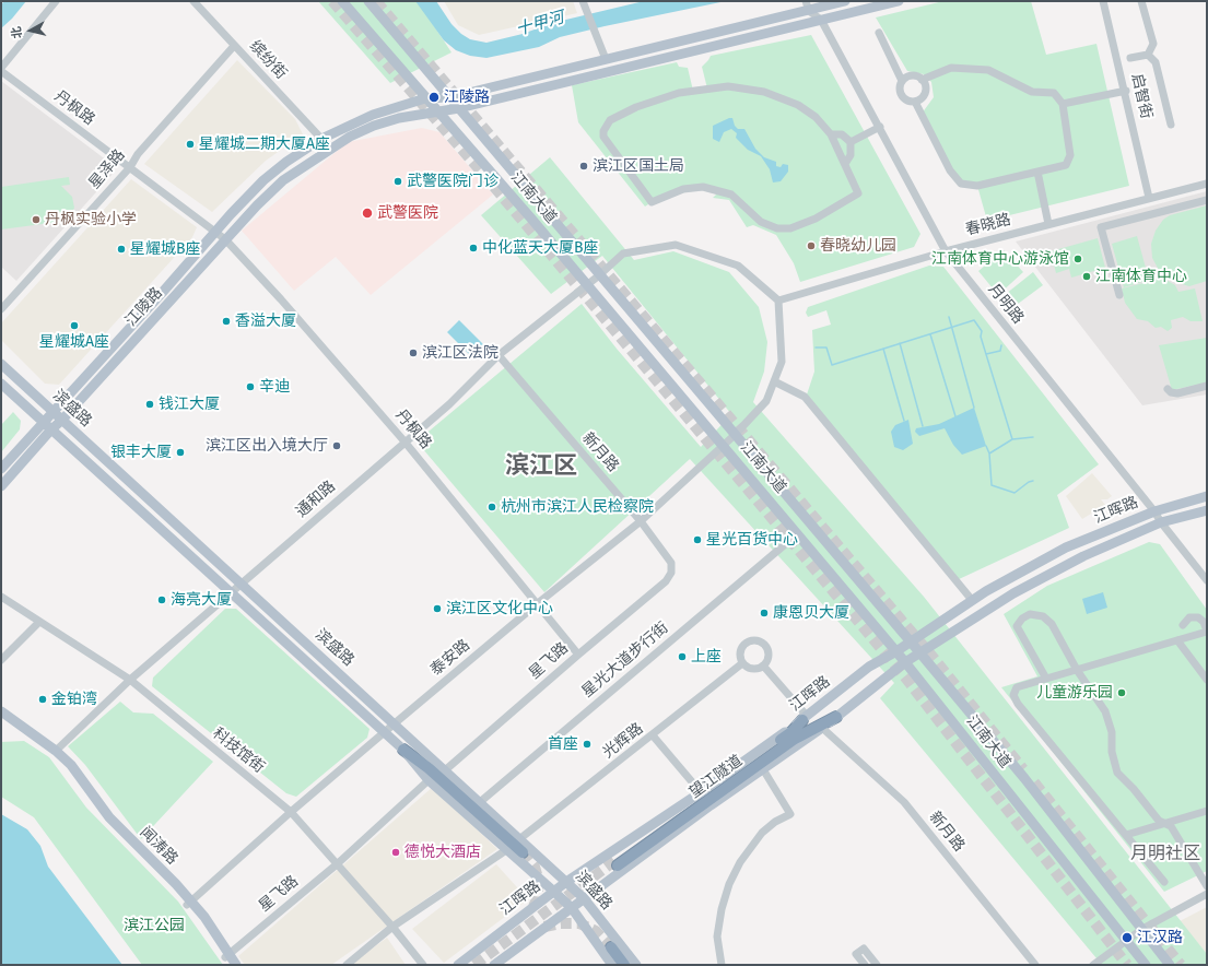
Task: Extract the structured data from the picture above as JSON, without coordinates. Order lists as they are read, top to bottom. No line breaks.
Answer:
{"streets":{"highway":["望江隧道"],"main road":["江南大道","江陵路","滨盛路","江晖路","闻涛路"],"street":["缤纷街","启智街","丹枫路","星泽路","春晓路","月明路","新月路","通和路","泰安路","星光大道步行街","星飞路","光辉路","科技馆街"]},"crossings":[["缤纷街","星泽路"],["缤纷街","江陵路"],["启智街","春晓路"],["丹枫路","星泽路"],["丹枫路","江陵路"],["丹枫路","通和路"],["丹枫路","泰安路"],["丹枫路","星飞路"],["江南大道","江陵路"],["江南大道","通和路"],["江南大道","江晖路"],["江南大道","泰安路"],["春晓路","月明路"],["月明路","江陵路"],["月明路","江晖路"],["江陵路","滨盛路"],["滨盛路","通和路"],["滨盛路","江晖路"],["滨盛路","泰安路"],["滨盛路","星光大道步行街"],["滨盛路","星飞路"],["滨盛路","光辉路"],["新月路","通和路"],["新月路","江晖路"],["新月路","泰安路"],["新月路","星飞路"],["通和路","科技馆街"],["通和路","闻涛路"],["江晖路","望江隧道"],["泰安路","科技馆街"],["泰安路","闻涛路"],["星飞路","科技馆街"],["星飞路","闻涛路"]],"districts":["滨江区","月明社区"],"water":["十甲河"],"parks":["滨江公园"],"places":["江陵路","星耀城二期大厦A座","滨江区国土局","武警医院门诊","武警医院","丹枫实验小学","春晓幼儿园","中化蓝天大厦B座","星耀城B座","江南体育中心游泳馆","江南体育中心","香溢大厦","星耀城A座","滨江区法院","辛迪","钱江大厦","滨江区出入境大厅","银丰大厦","杭州市滨江人民检察院","星光百货中心","海亮大厦","滨江区文化中心","康恩贝大厦","上座","儿童游乐园","金铂湾","首座","德悦大酒店","江汉路"],"north":"left"}
